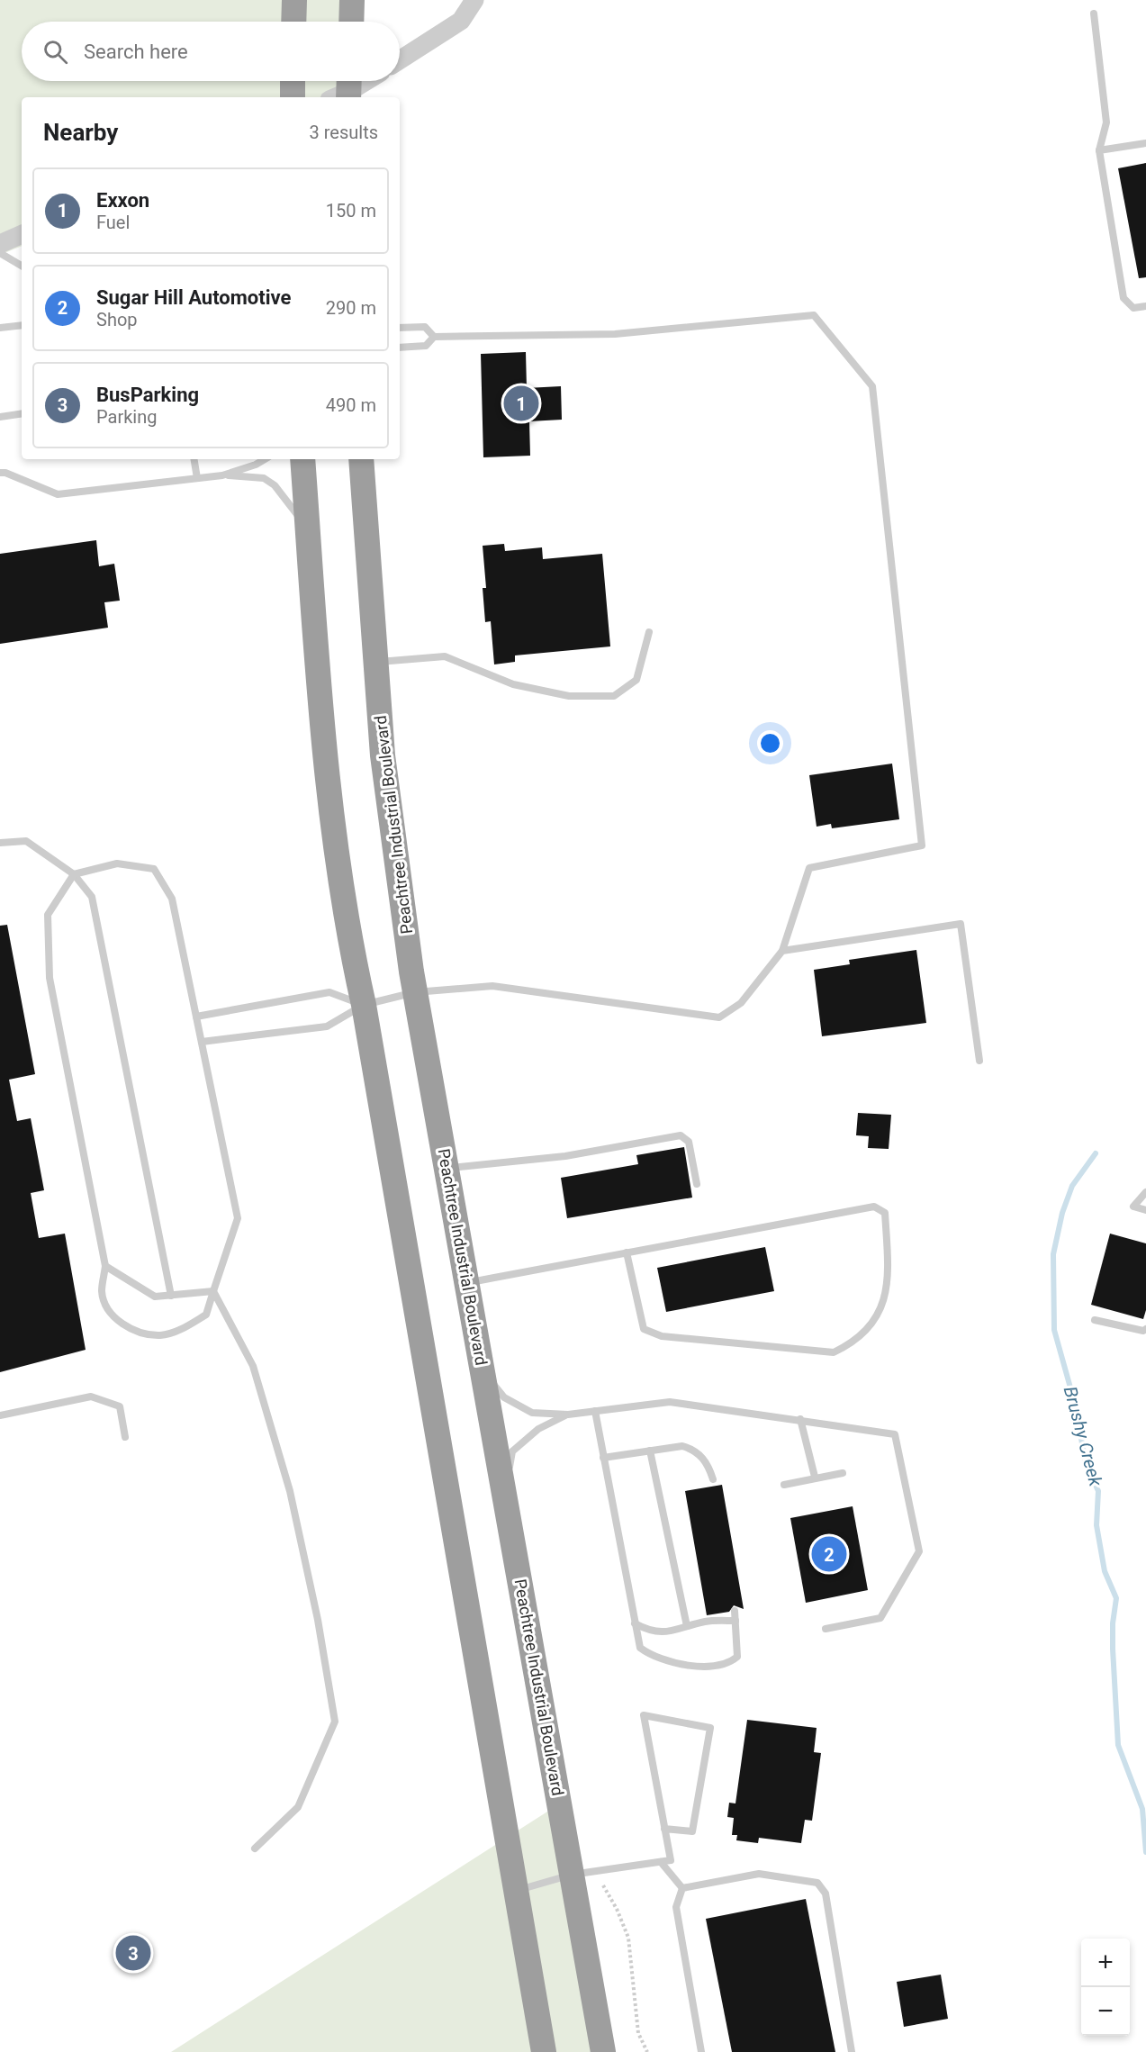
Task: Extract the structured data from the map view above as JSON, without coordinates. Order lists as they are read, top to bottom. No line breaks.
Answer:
{"streets":{"highway":["Peachtree Industrial Boulevard"]},"water":["Brushy Creek"],"page":{"search":"Search here","heading":["Nearby","3 results"],"list":[{"mark":"1","name":"Exxon","note":"Fuel","value":"150 m"},{"mark":"2","name":"Sugar Hill Automotive","note":"Shop","value":"290 m"},{"mark":"3","name":"BusParking","note":"Parking","value":"490 m"}],"pins":["1","2","3"],"map_buttons":["+","−"]}}
